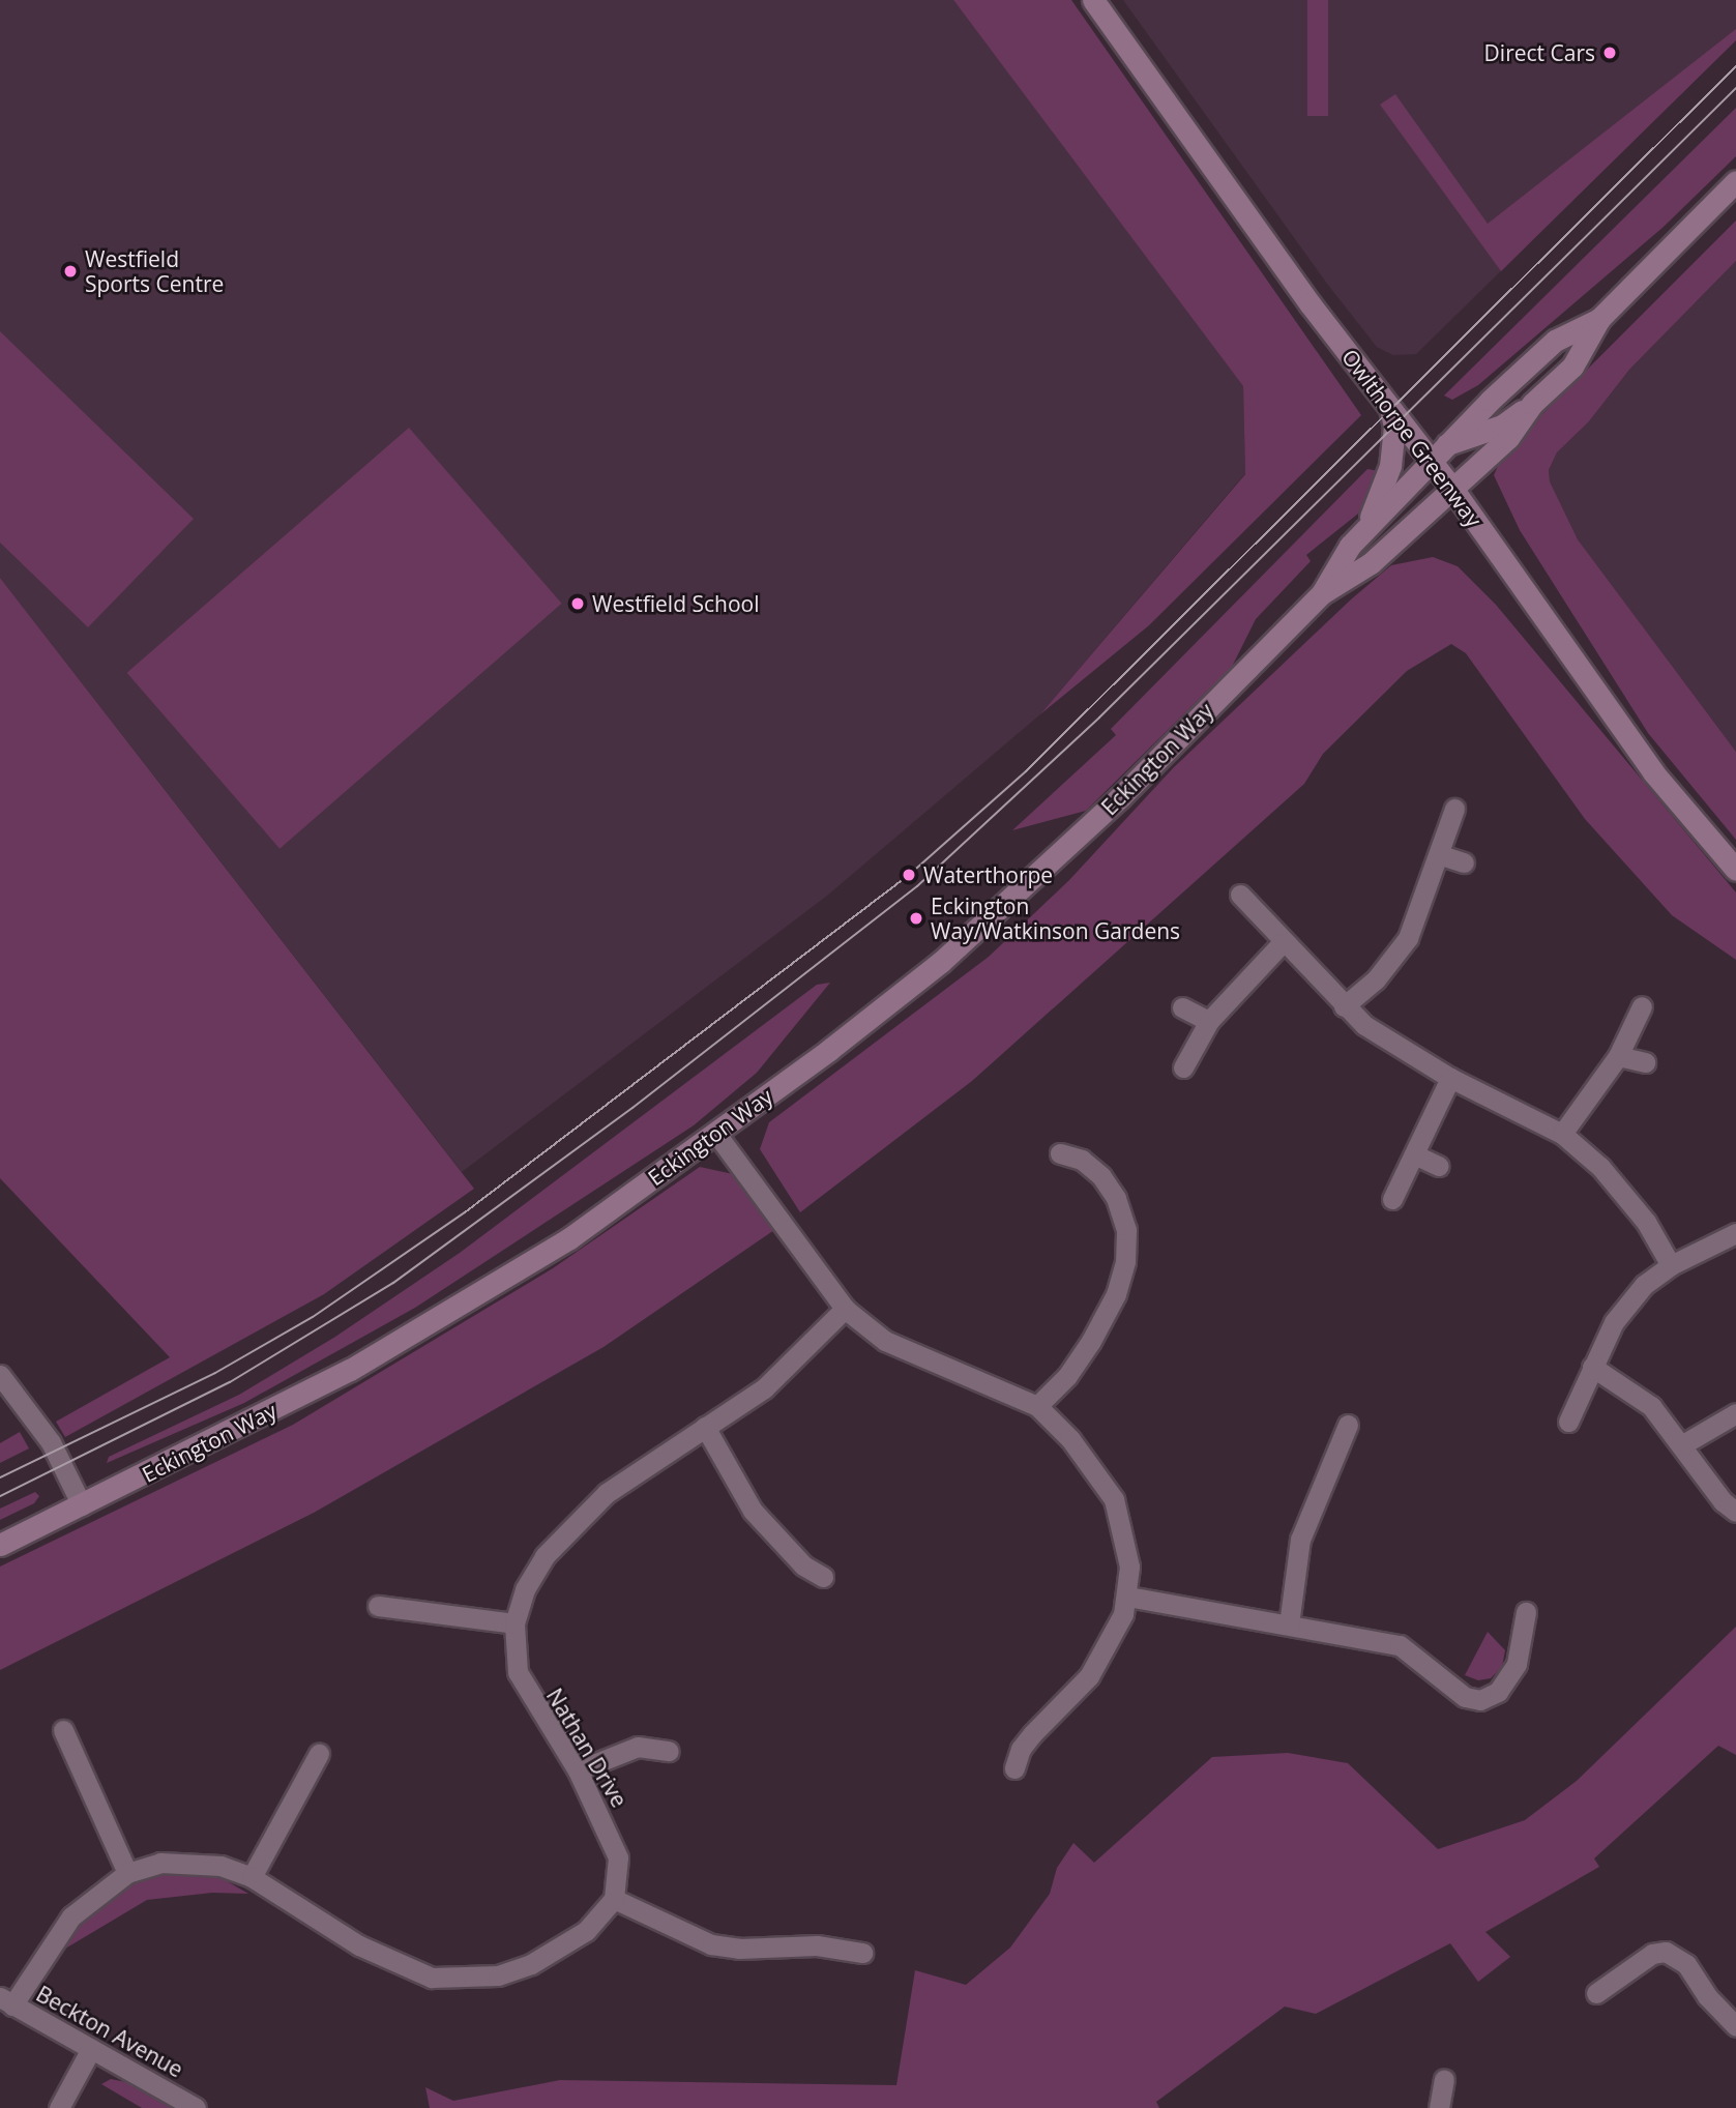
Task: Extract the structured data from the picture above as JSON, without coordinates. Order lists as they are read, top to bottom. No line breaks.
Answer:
{"streets":{"main road":["Owlthorpe Greenway","Eckington Way"],"street":["Nathan Drive","Beckton Avenue"]},"crossings":[["Owlthorpe Greenway","Eckington Way"]],"places":["Direct Cars","Westfield Sports Centre","Westfield School","Waterthorpe","Eckington Way/Watkinson Gardens"]}
